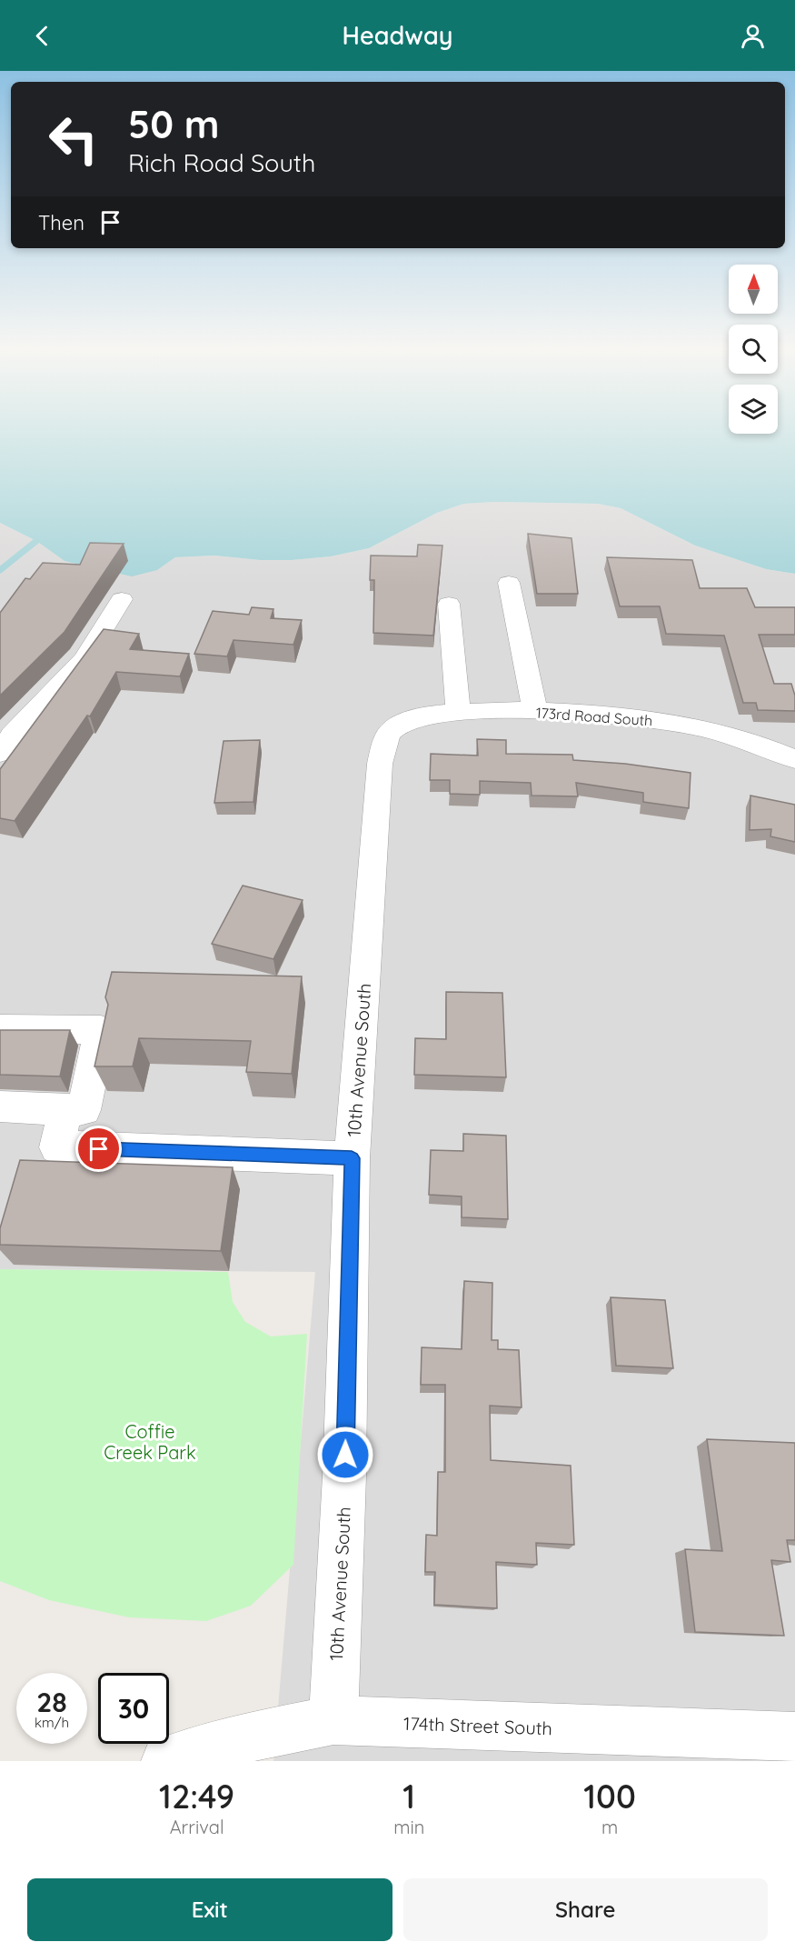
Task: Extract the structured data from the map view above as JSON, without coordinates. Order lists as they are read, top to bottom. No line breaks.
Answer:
{"streets":{"street":["173rd Road South","10th Avenue South","174th Street South"]},"crossings":[["173rd Road South","10th Avenue South"],["10th Avenue South","174th Street South"]],"parks":["Coffie Creek Park"],"north":"top","page":{"header":"Headway","turn":["50 m","Rich Road South"],"then":"Then","speed":"28 km/h","limit":"30","eta":["12:49","Arrival","1","min","100","m"],"buttons":["Exit","Share"]}}
